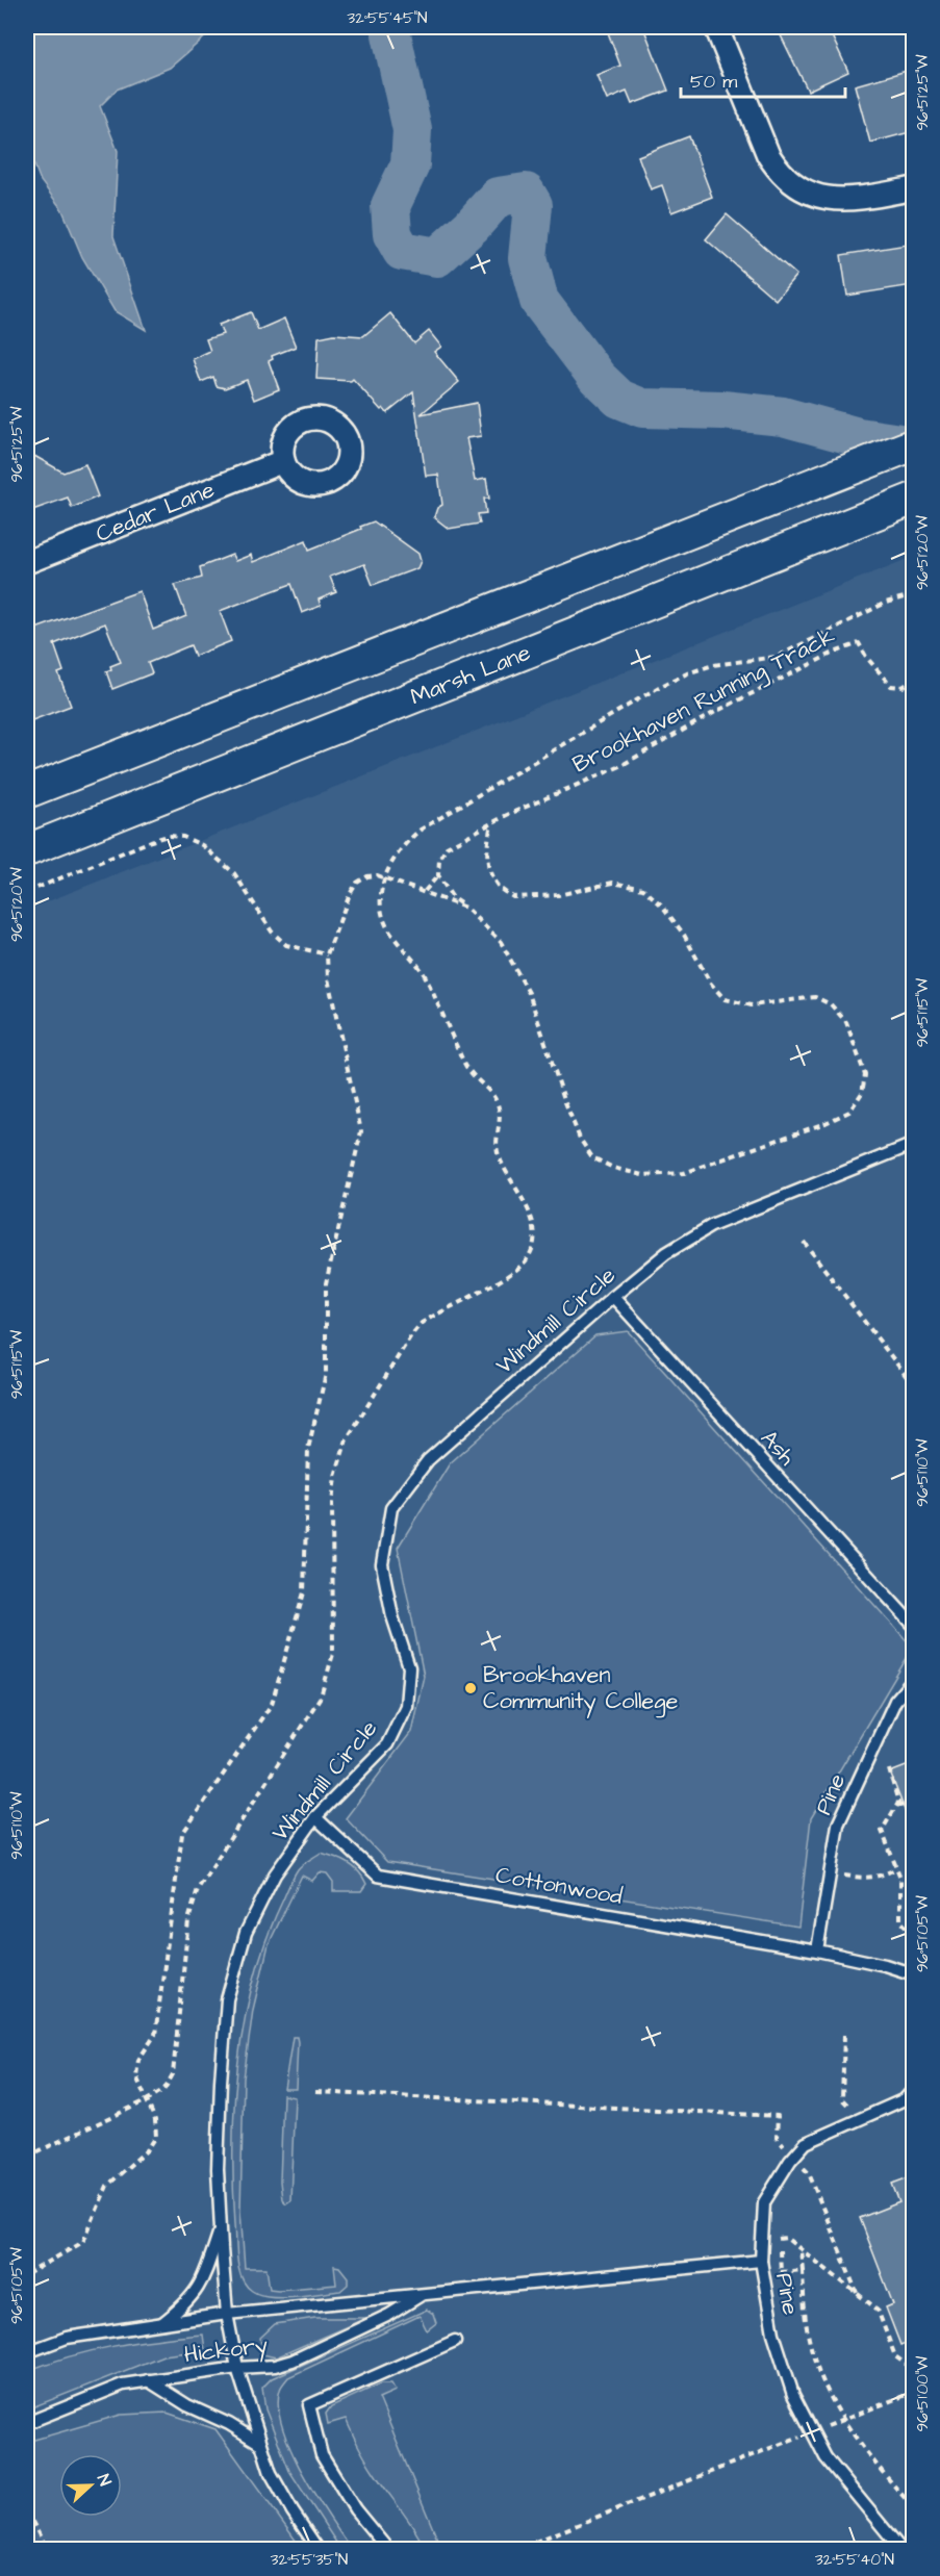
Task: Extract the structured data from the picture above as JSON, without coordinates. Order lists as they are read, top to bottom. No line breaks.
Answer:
{"streets":{"main road":["Marsh Lane"],"street":["Cedar Lane"],"lane":["Windmill Circle","Ash","Pine","Cottonwood","Hickory"],"path":["Brookhaven Running Track"]},"crossings":[["Windmill Circle","Ash"],["Windmill Circle","Cottonwood"],["Windmill Circle","Hickory"],["Pine","Cottonwood"],["Pine","Hickory"]],"places":["Brookhaven Community College"],"scale_bar":"50 m","north":"right","coordinates":["32°55'45\"N","96°51'25\"W","96°51'20\"W","96°51'15\"W","96°51'10\"W","96°51'05\"W","96°51'00\"W","32°55'35\"N","32°55'40\"N"]}
